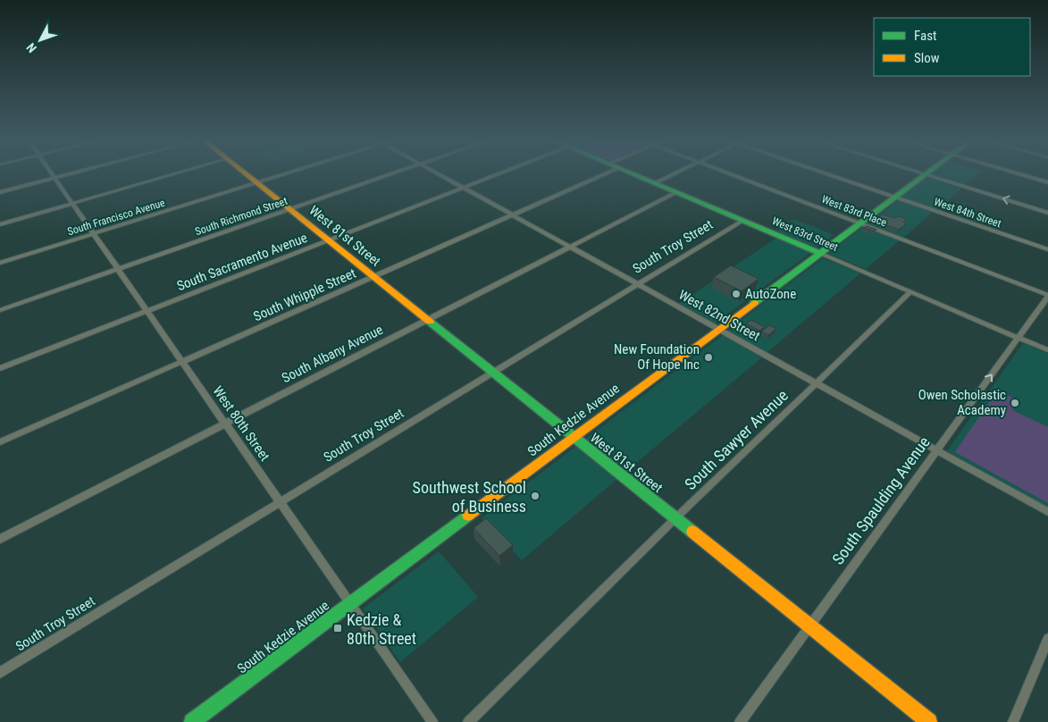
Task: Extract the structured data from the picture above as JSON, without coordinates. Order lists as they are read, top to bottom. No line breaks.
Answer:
{"streets":{"street":["West 83rd Place","West 84th Street","South Richmond Street","South Francisco Avenue","West 83rd Street","West 81st Street","South Troy Street","South Sacramento Avenue","South Whipple Street","West 82nd Street","South Albany Avenue","South Kedzie Avenue","West 80th Street","South Sawyer Avenue","South Spaulding Avenue"]},"crossings":[["West 83rd Place","South Kedzie Avenue"],["West 83rd Place","South Spaulding Avenue"],["West 84th Street","South Kedzie Avenue"],["South Richmond Street","West 81st Street"],["South Richmond Street","West 80th Street"],["South Francisco Avenue","West 81st Street"],["South Francisco Avenue","West 80th Street"],["West 83rd Street","South Troy Street"],["West 83rd Street","South Albany Avenue"],["West 83rd Street","South Kedzie Avenue"],["West 83rd Street","South Sawyer Avenue"],["West 83rd Street","South Spaulding Avenue"],["West 81st Street","South Troy Street"],["West 81st Street","South Sacramento Avenue"],["West 81st Street","South Whipple Street"],["West 81st Street","South Albany Avenue"],["West 81st Street","South Kedzie Avenue"],["West 81st Street","South Sawyer Avenue"],["West 81st Street","South Spaulding Avenue"],["South Troy Street","West 82nd Street"],["South Troy Street","West 80th Street"],["South Sacramento Avenue","West 82nd Street"],["South Sacramento Avenue","West 80th Street"],["South Whipple Street","West 82nd Street"],["South Whipple Street","West 80th Street"],["West 82nd Street","South Albany Avenue"],["West 82nd Street","South Kedzie Avenue"],["West 82nd Street","South Sawyer Avenue"],["West 82nd Street","South Spaulding Avenue"],["South Albany Avenue","West 80th Street"],["South Kedzie Avenue","West 80th Street"]],"places":{"other":["AutoZone","New Foundation Of Hope Inc","Owen Scholastic Academy","Southwest School of Business"],"transit":["Kedzie & 80th Street"]},"legend":["Fast","Slow"],"north":"bottom left"}
